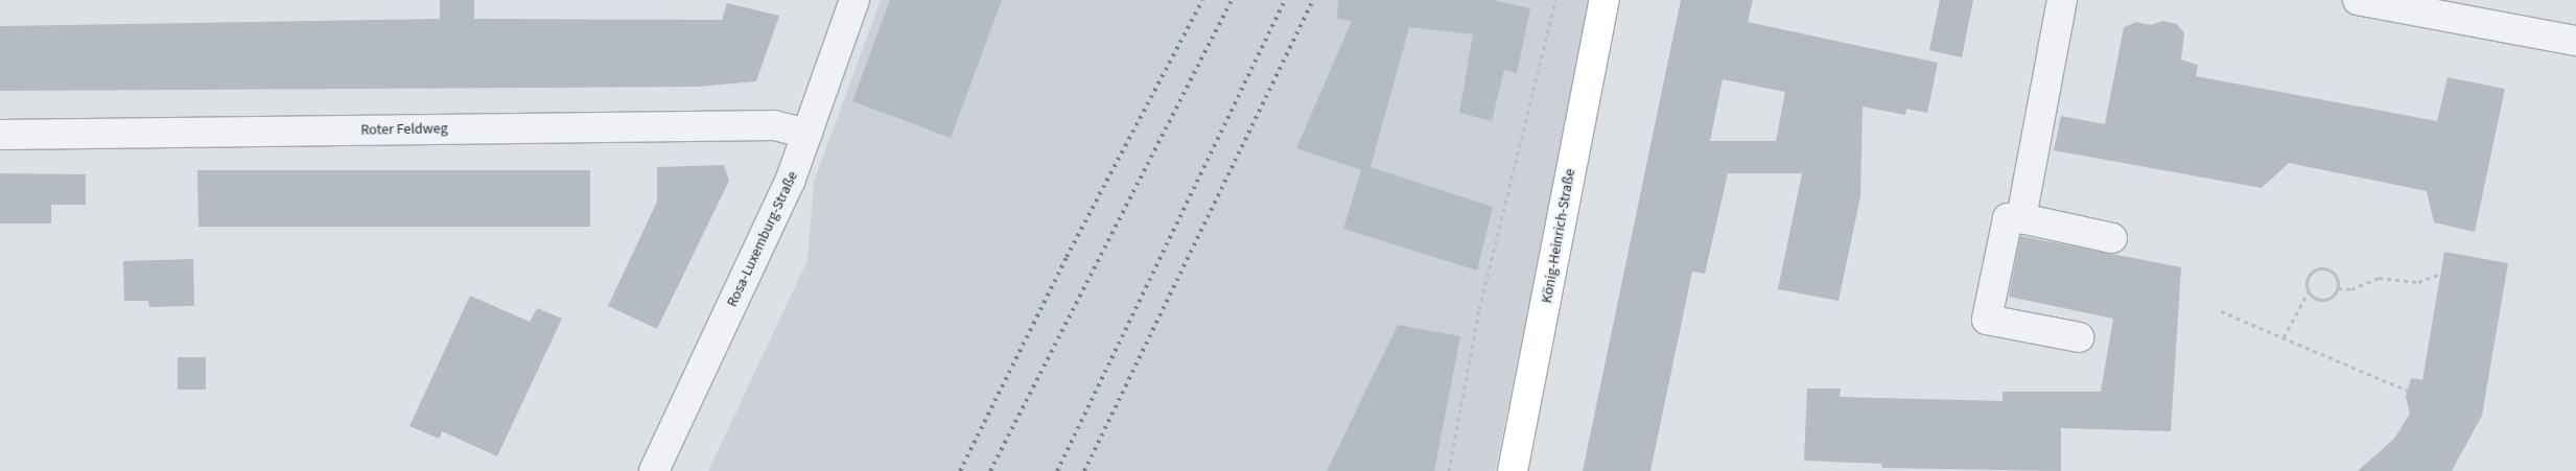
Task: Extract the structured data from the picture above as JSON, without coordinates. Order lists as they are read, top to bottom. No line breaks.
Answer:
{"streets":{"main road":["König-Heinrich-Straße"],"street":["Roter Feldweg","Rosa-Luxemburg-Straße"]},"crossings":[["Roter Feldweg","Rosa-Luxemburg-Straße"]]}
